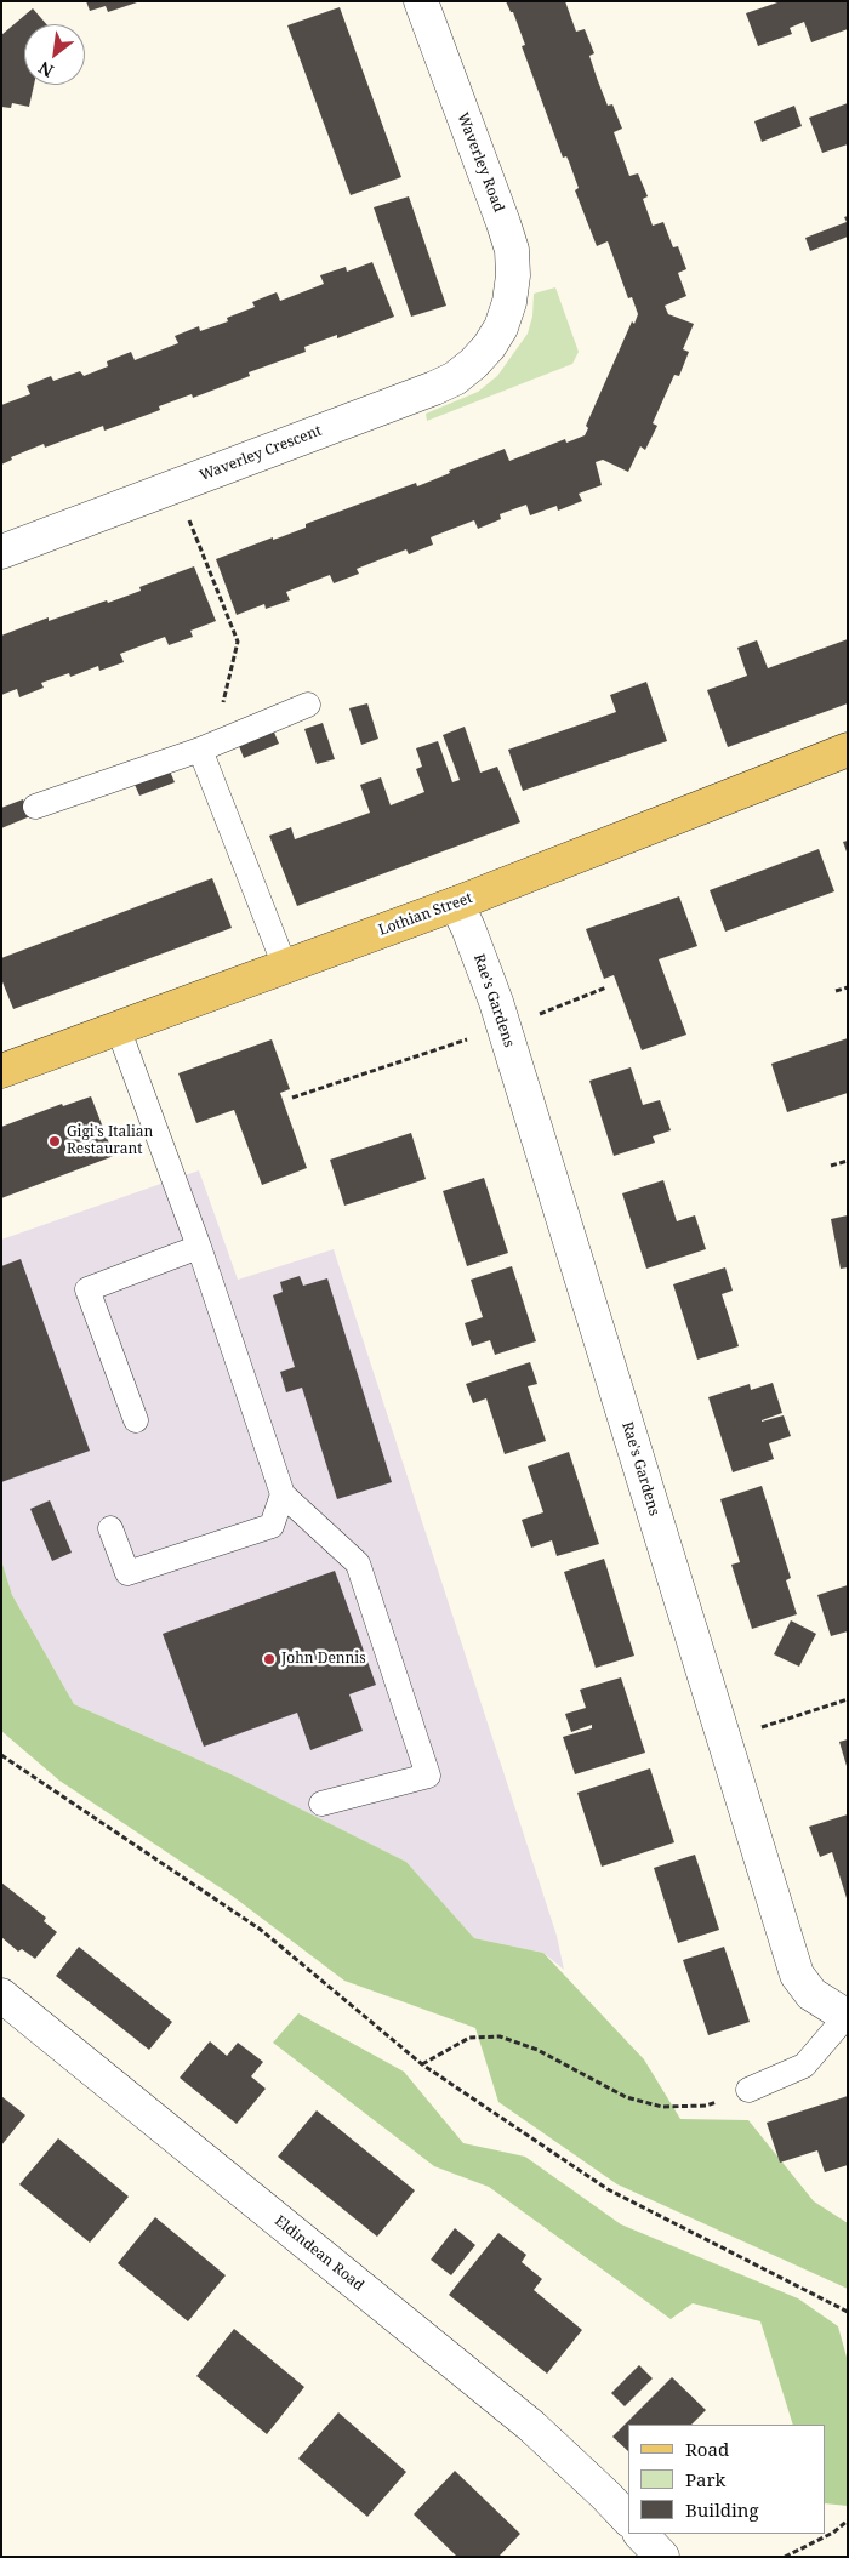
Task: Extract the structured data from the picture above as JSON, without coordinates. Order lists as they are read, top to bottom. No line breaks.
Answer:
{"streets":{"main road":["Lothian Street"],"street":["Waverley Road","Waverley Crescent","Rae's Gardens","Eldindean Road"]},"crossings":[["Waverley Road","Waverley Crescent"],["Lothian Street","Rae's Gardens"]],"places":["Gigi's Italian Restaurant","John Dennis"],"legend":["Road","Park","Building"],"north":"bottom left"}
